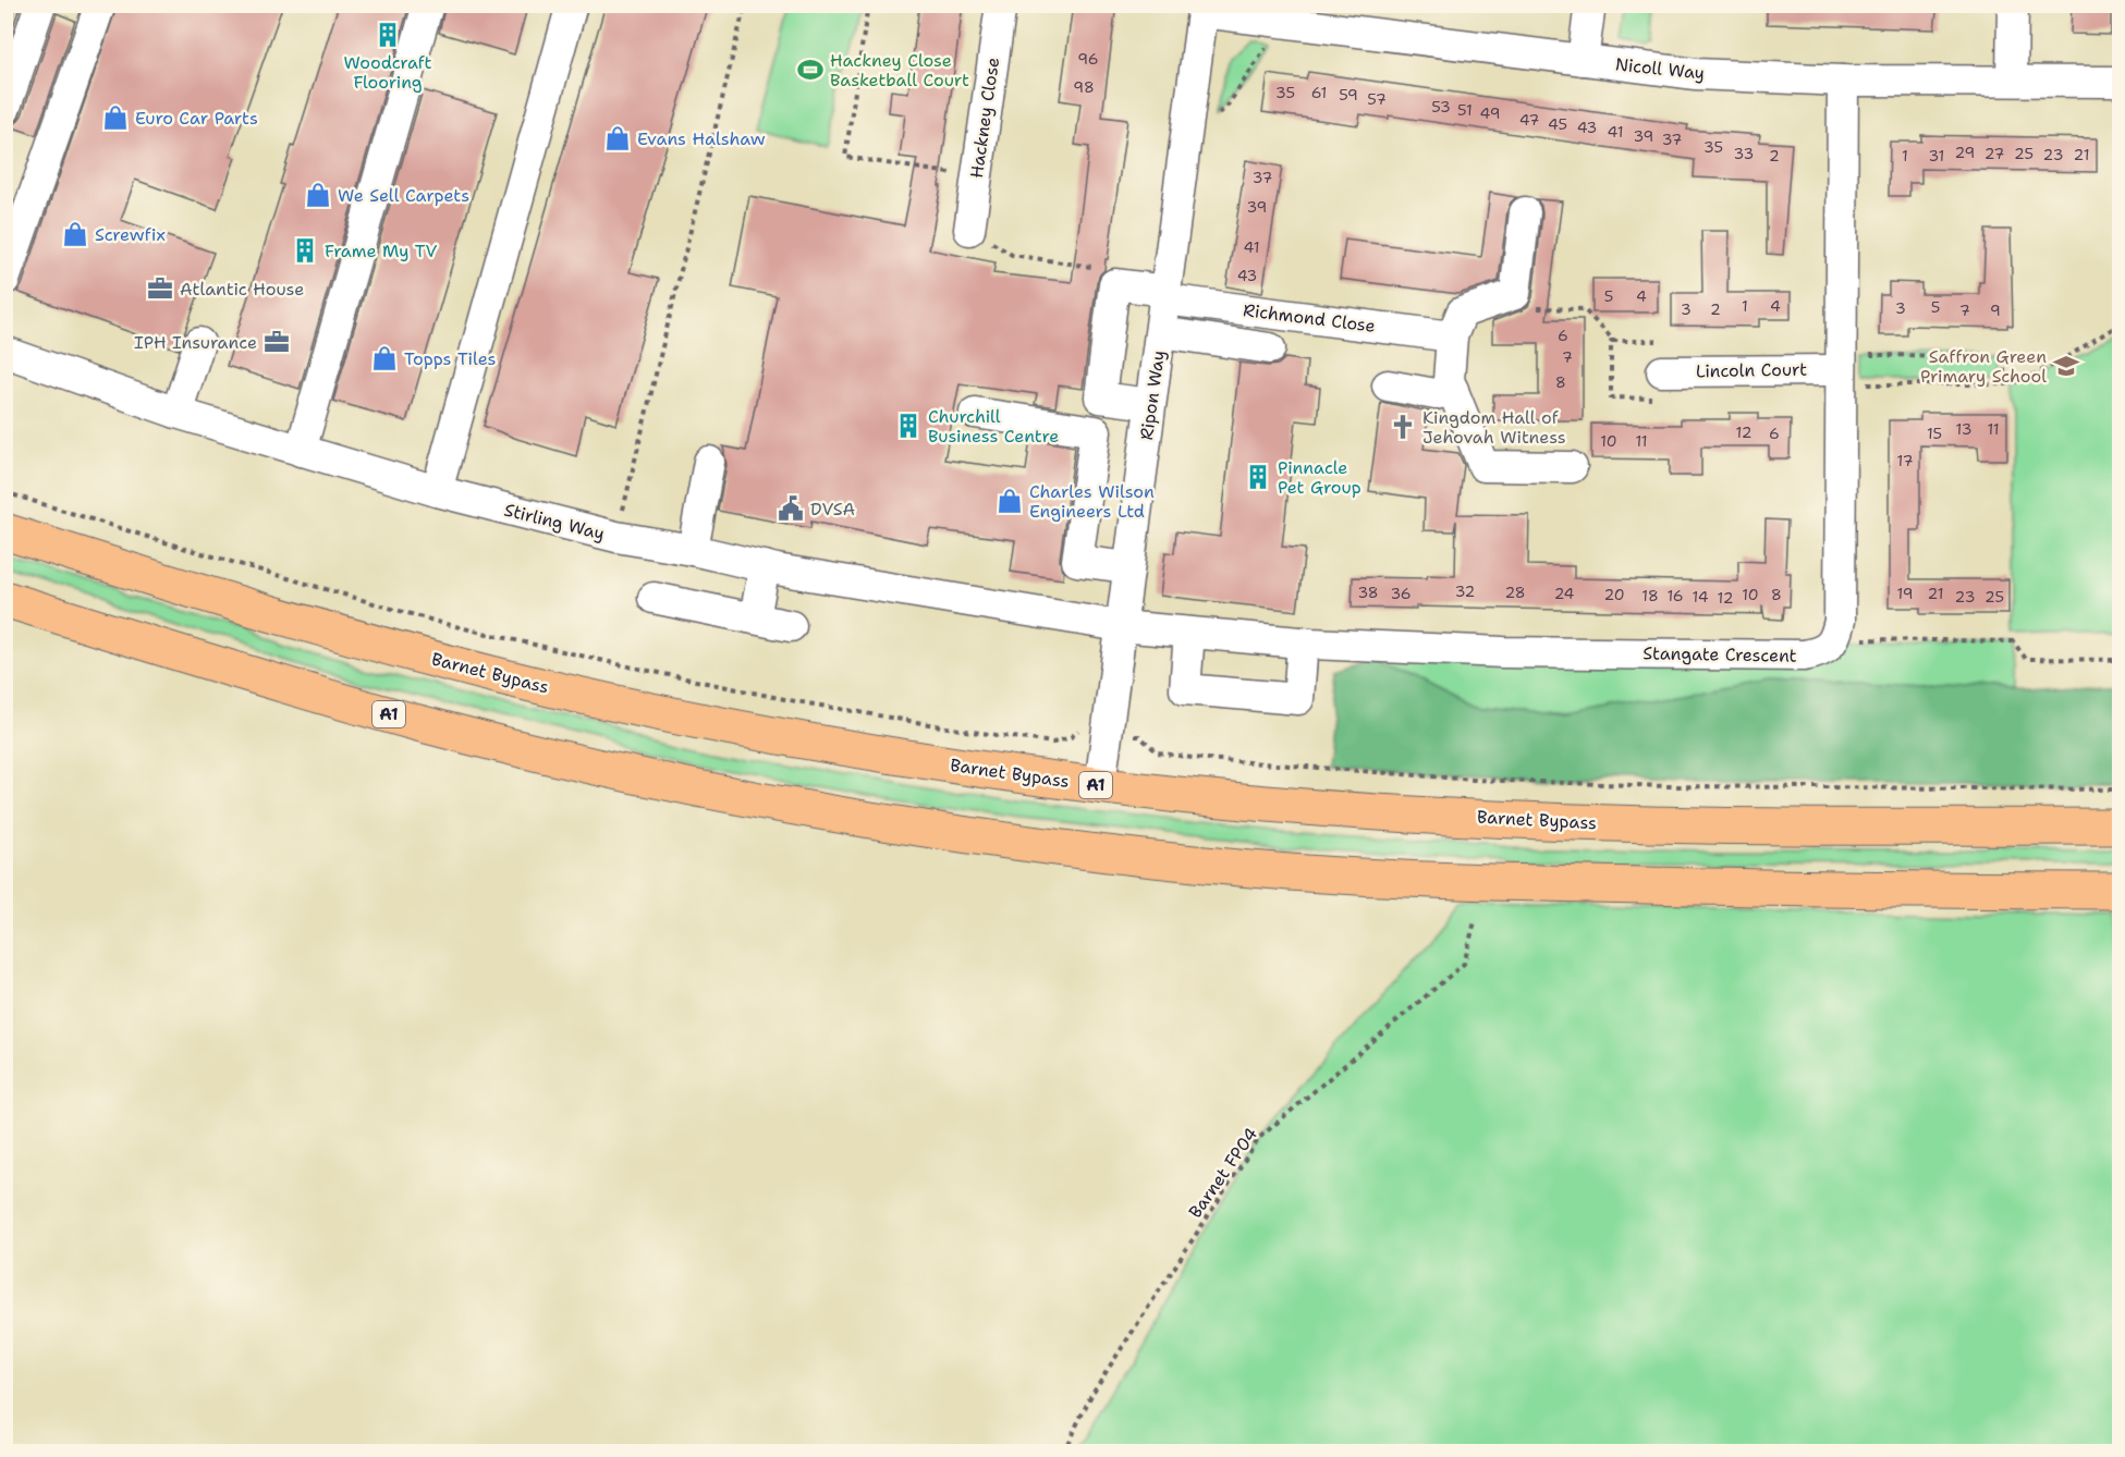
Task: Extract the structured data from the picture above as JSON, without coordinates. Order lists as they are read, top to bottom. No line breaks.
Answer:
{"streets":{"highway":["Barnet Bypass","A1"],"street":["Nicoll Way","Hackney Close","Richmond Close","Lincoln Court","Ripon Way","Stirling Way","Stangate Crescent"],"path":["Barnet FP04"]},"crossings":[["Nicoll Way","Ripon Way"],["Richmond Close","Ripon Way"],["Ripon Way","Stirling Way"],["Ripon Way","Stangate Crescent"],["Ripon Way","Barnet Bypass"],["Stirling Way","Stangate Crescent"]],"places":{"building":["Woodcraft Flooring","Frame My TV","Churchill Business Centre","Pinnacle Pet Group"],"sports":["Hackney Close Basketball Court"],"shop":["Euro Car Parts","Evans Halshaw","We Sell Carpets","Screwfix","Topps Tiles","Charles Wilson Engineers Ltd"],"office":["Atlantic House","IPH Insurance"],"school or university":["Saffron Green Primary School"],"church":["Kingdom Hall of Jehovah Witness"],"public building":["DVSA"]},"house_numbers":["96","98","35","61","59","57","53","51","49","47","45","43","41","39","37","35","29","33","27","25","23","21","2","1","31","37","39","41","43","5","4","1","4","5","3","3","2","7","9","6","7","8","13","11","12","6","15","10","11","17","32","38","28","36","24","19","21","20","10","8","18","16","14","23","25","12"]}
